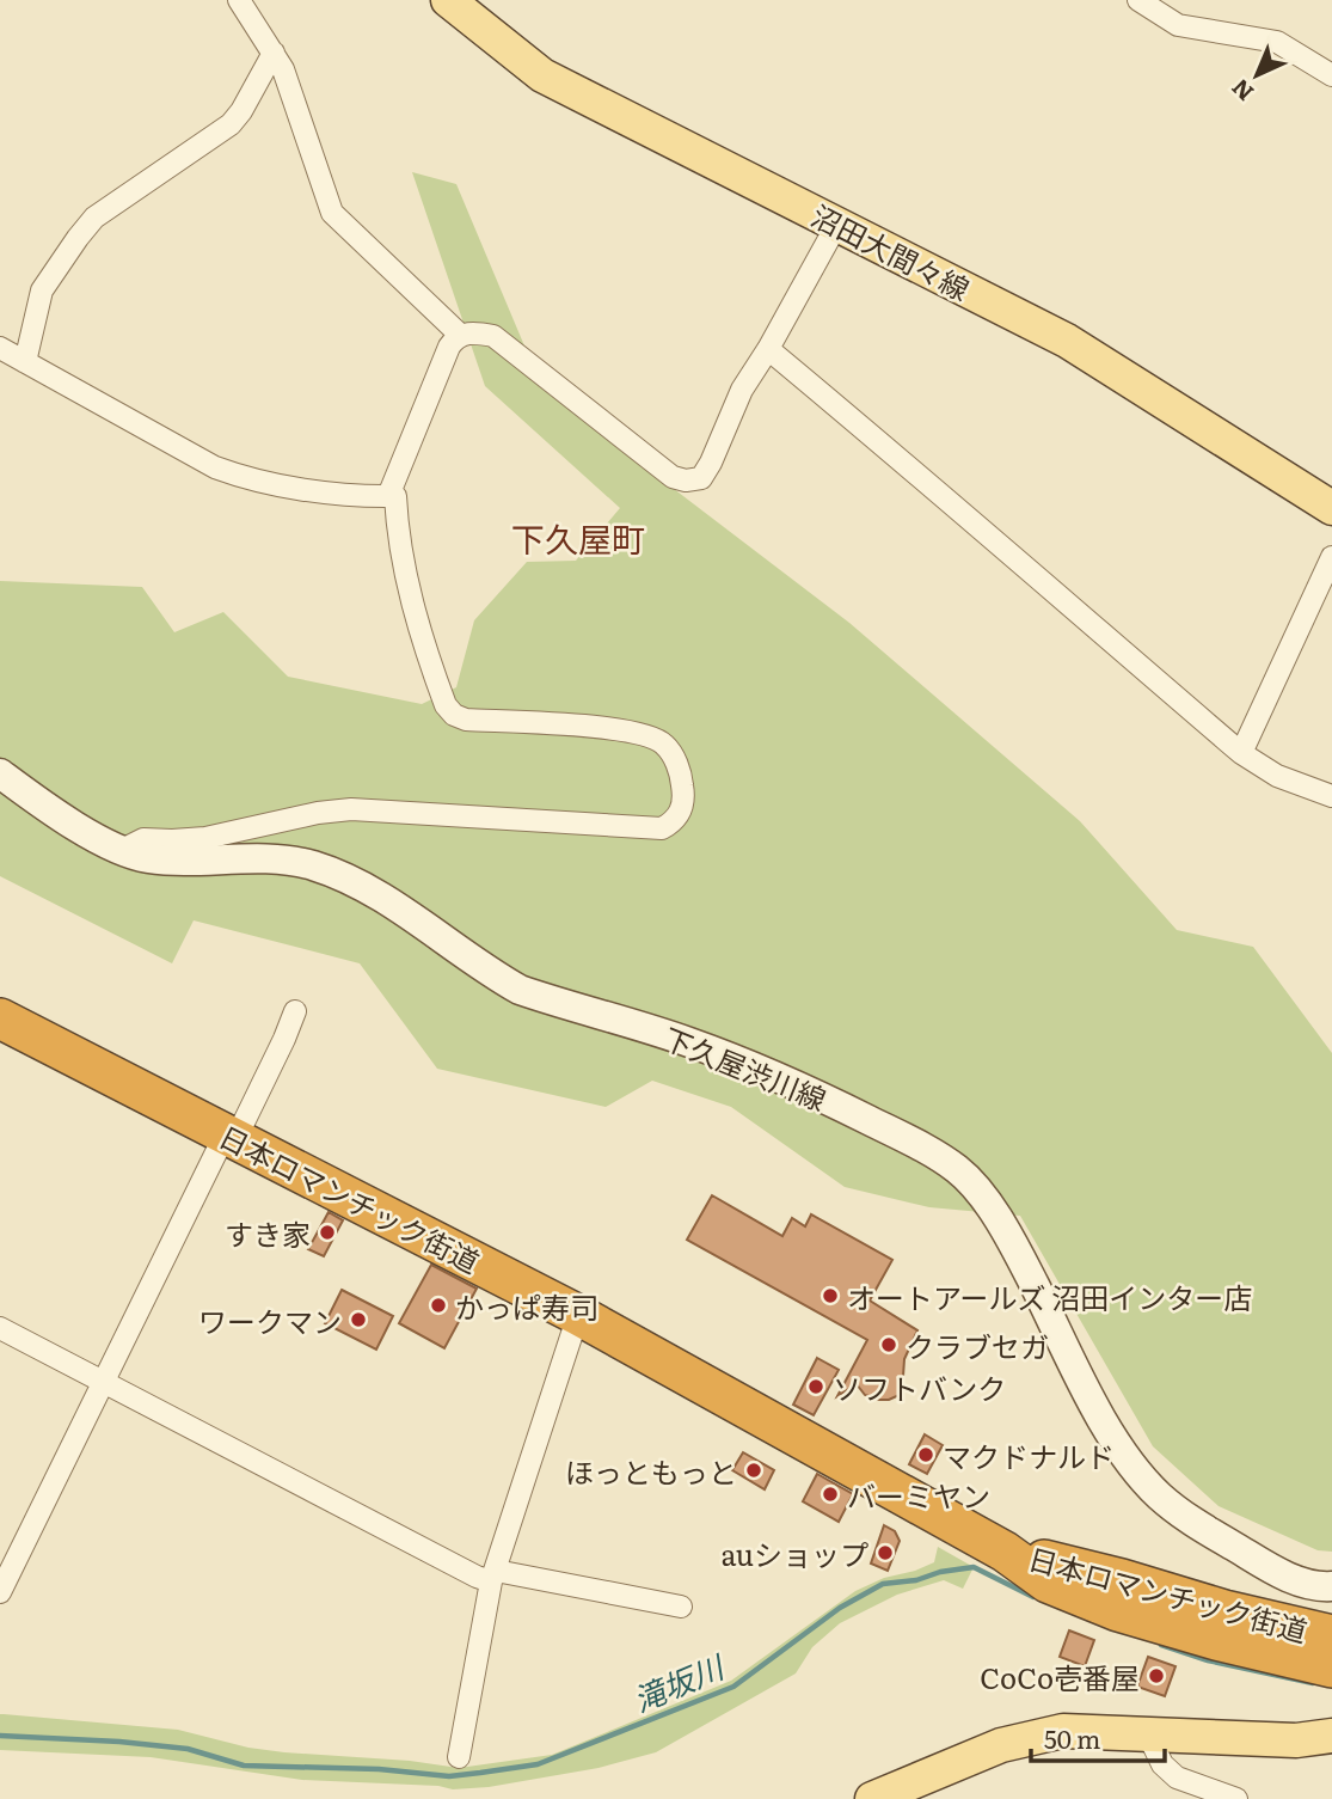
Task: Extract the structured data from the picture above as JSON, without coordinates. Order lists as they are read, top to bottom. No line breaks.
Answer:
{"streets":{"highway":["日本ロマンチック街道"],"main road":["沼田大間々線","下久屋渋川線"]},"districts":["下久屋町"],"water":["滝坂川"],"places":["すき家","オートアールズ 沼田インター店","かっぱ寿司","ワークマン","クラブセガ","ソフトバンク","マクドナルド","ほっともっと","バーミヤン","auショップ","CoCo壱番屋"],"scale_bar":"50 m","north":"bottom left"}
